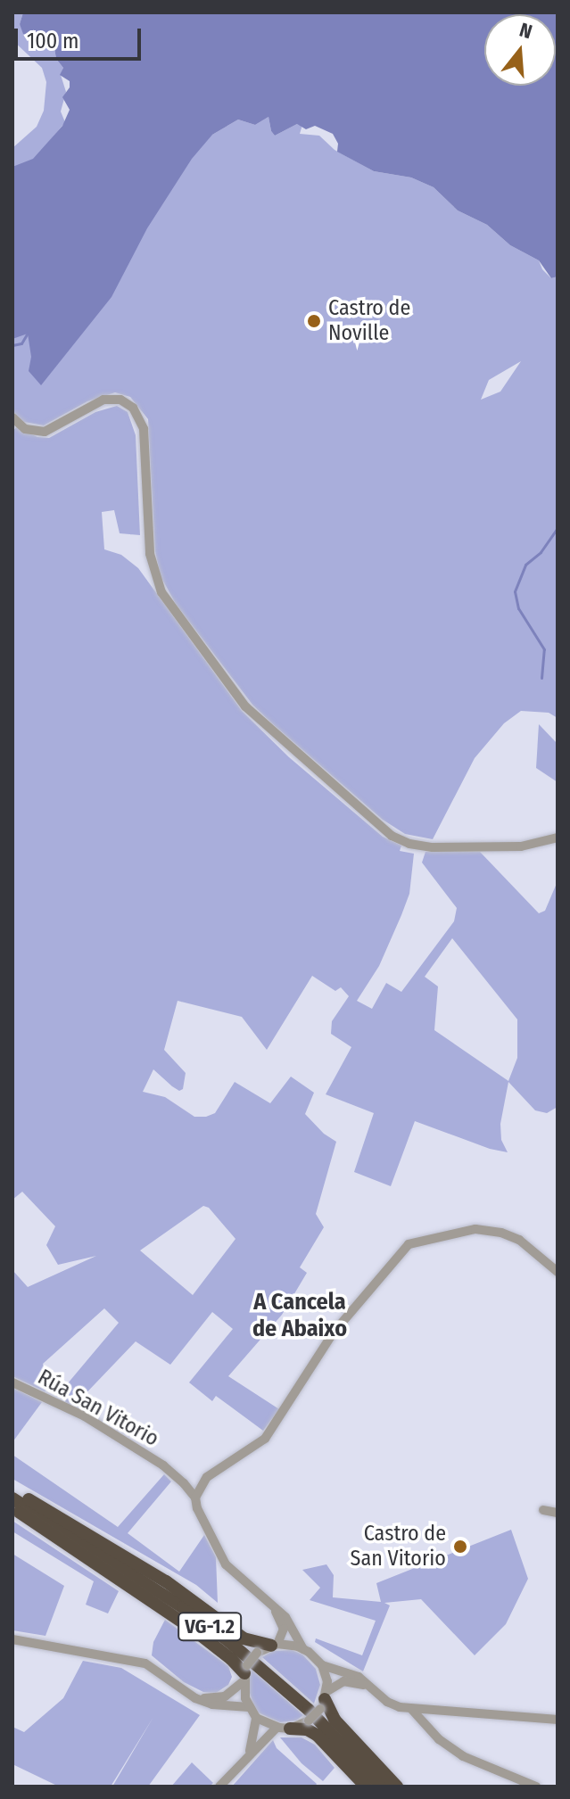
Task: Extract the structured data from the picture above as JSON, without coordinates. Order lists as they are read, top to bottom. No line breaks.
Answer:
{"streets":{"highway":["VG-1.2"],"street":["Rúa San Vitorio"]},"districts":["A Cancela de Abaixo"],"places":["Castro de Noville","Castro de San Vitorio"],"scale_bar":"100 m","north":"top"}
